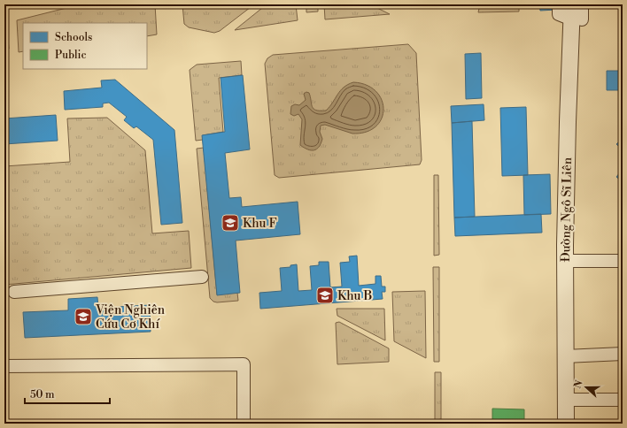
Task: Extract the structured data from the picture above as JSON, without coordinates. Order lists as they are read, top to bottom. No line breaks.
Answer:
{"streets":{"street":["Đường Ngô Sĩ Liên"]},"places":{"school or university":["Khu F","Khu B","Viện Nghiên Cứu Cơ Khí"]},"legend":["Schools","Public"],"scale_bar":"50 m","north":"left"}
